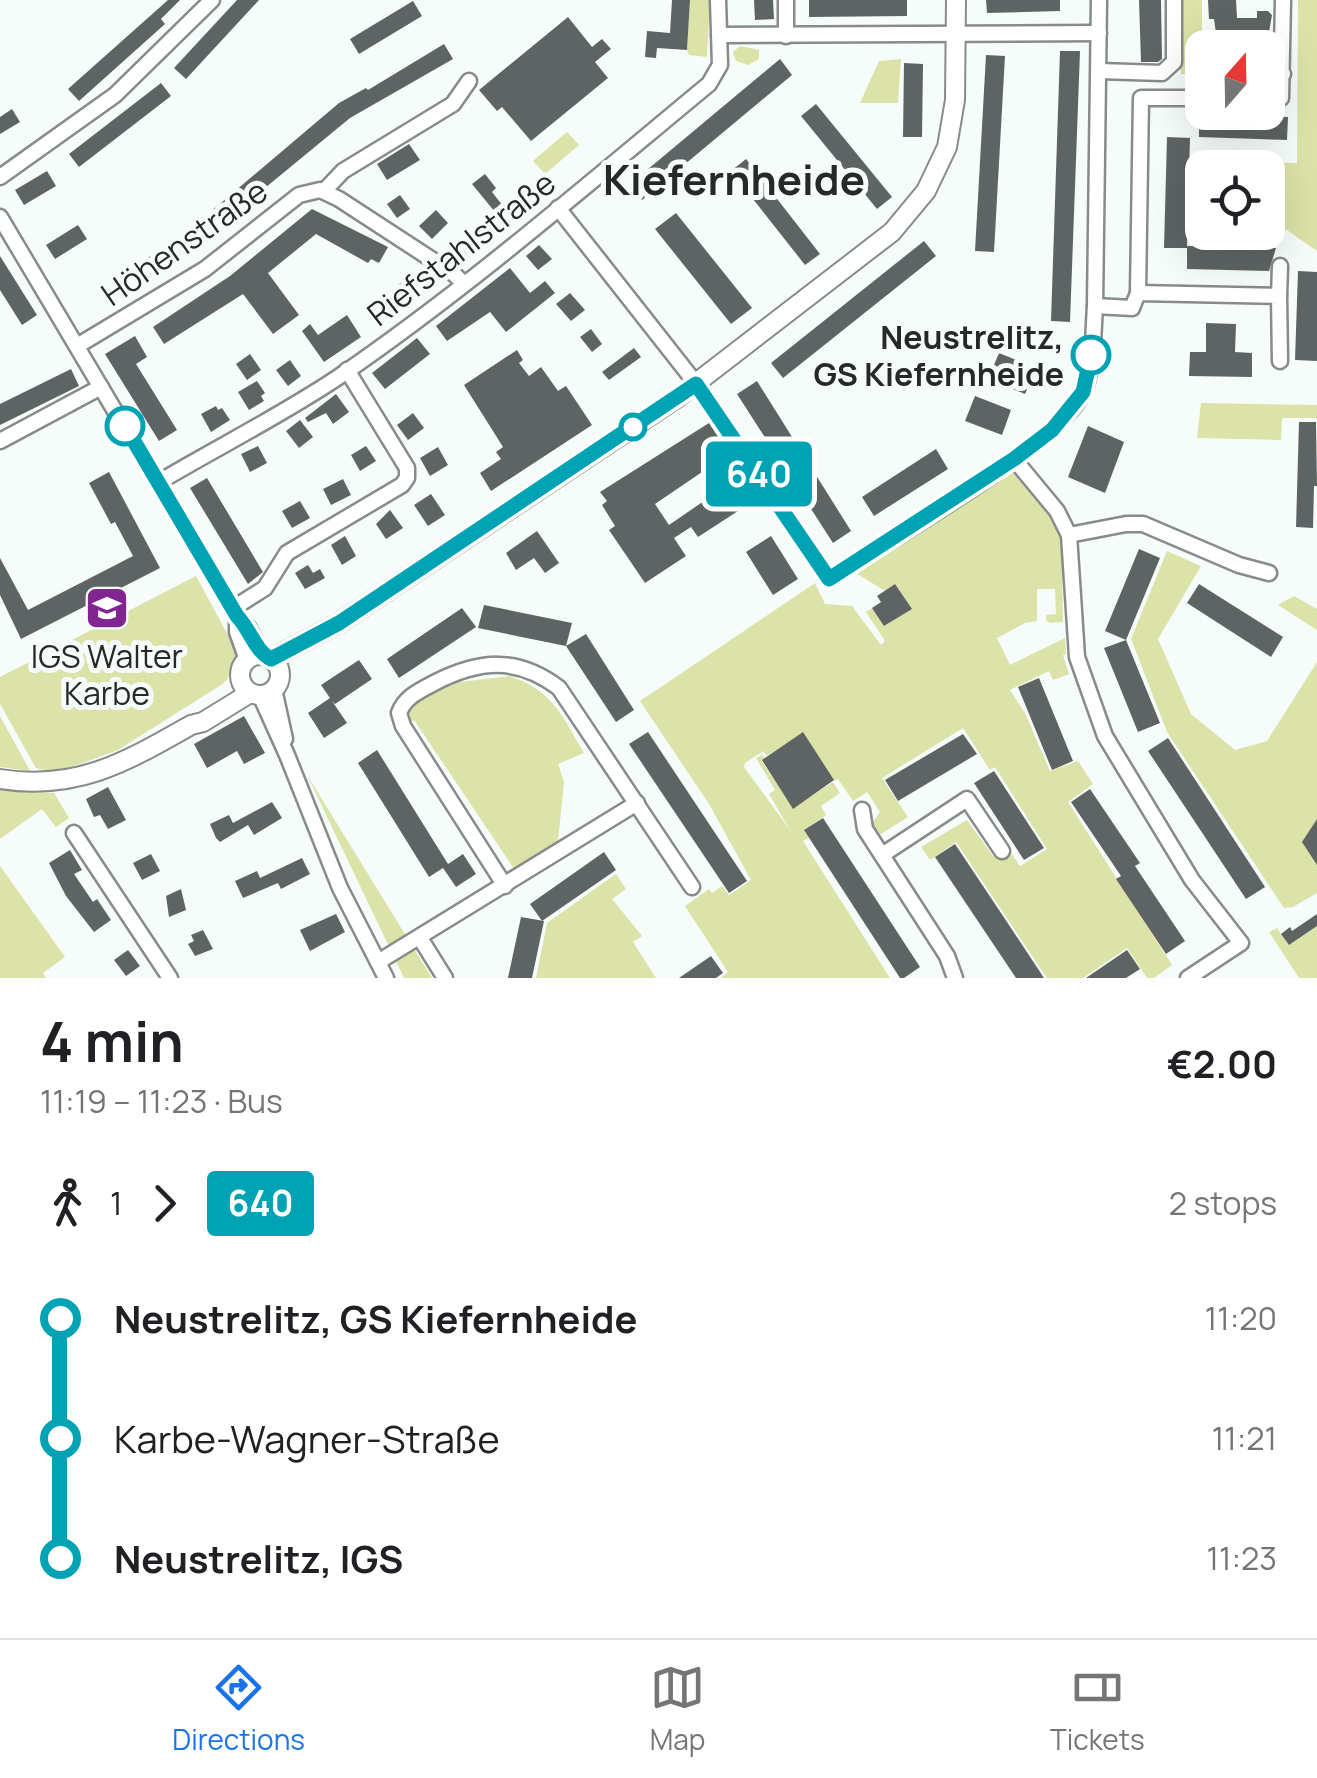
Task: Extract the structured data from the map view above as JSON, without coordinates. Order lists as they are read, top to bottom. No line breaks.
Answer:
{"streets":{"street":["Höhenstraße","Riefstahlstraße"]},"districts":["Kiefernheide"],"places":{"other":["Neustrelitz, GS Kiefernheide"],"school or university":["IGS Walter Karbe"]},"lines":["bus line 640"],"north":"top","page":{"on_map":"640","heading":["4 min","11:19 – 11:23 · Bus","€2.00"],"legs":["1","640","2 stops"],"list":[{"name":"Neustrelitz, GS Kiefernheide","value":"11:20"},{"name":"Karbe-Wagner-Straße","value":"11:21"},{"name":"Neustrelitz, IGS","value":"11:23"}],"tabs":["Directions","Map","Tickets"]}}
